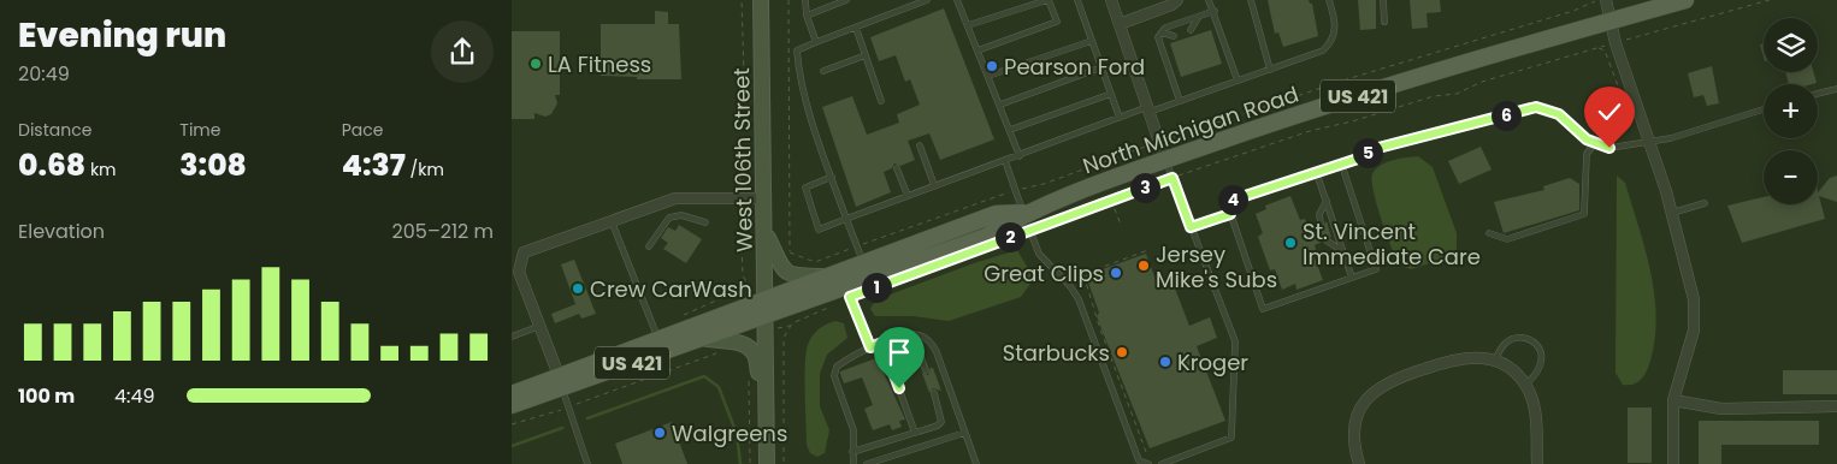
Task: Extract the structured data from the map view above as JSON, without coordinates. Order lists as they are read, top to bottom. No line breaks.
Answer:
{"streets":{"main road":["US 421","North Michigan Road"],"street":["West 106th Street"]},"crossings":[["North Michigan Road","West 106th Street"]],"places":["LA Fitness","Pearson Ford","St. Vincent Immediate Care","Jersey Mike's Subs","Great Clips","Crew CarWash","Starbucks","Kroger","Walgreens"],"page":{"heading":["Evening run","20:49"],"map_buttons":["+","−"],"pins":["6","5","3","4","2","1"],"stats":[["Distance","0.68 km"],["Time","3:08"],["Pace","4:37 /km"]],"chart":["Elevation","205–212 m"],"list":[{"name":"100 m","note":"4:49"}]}}
